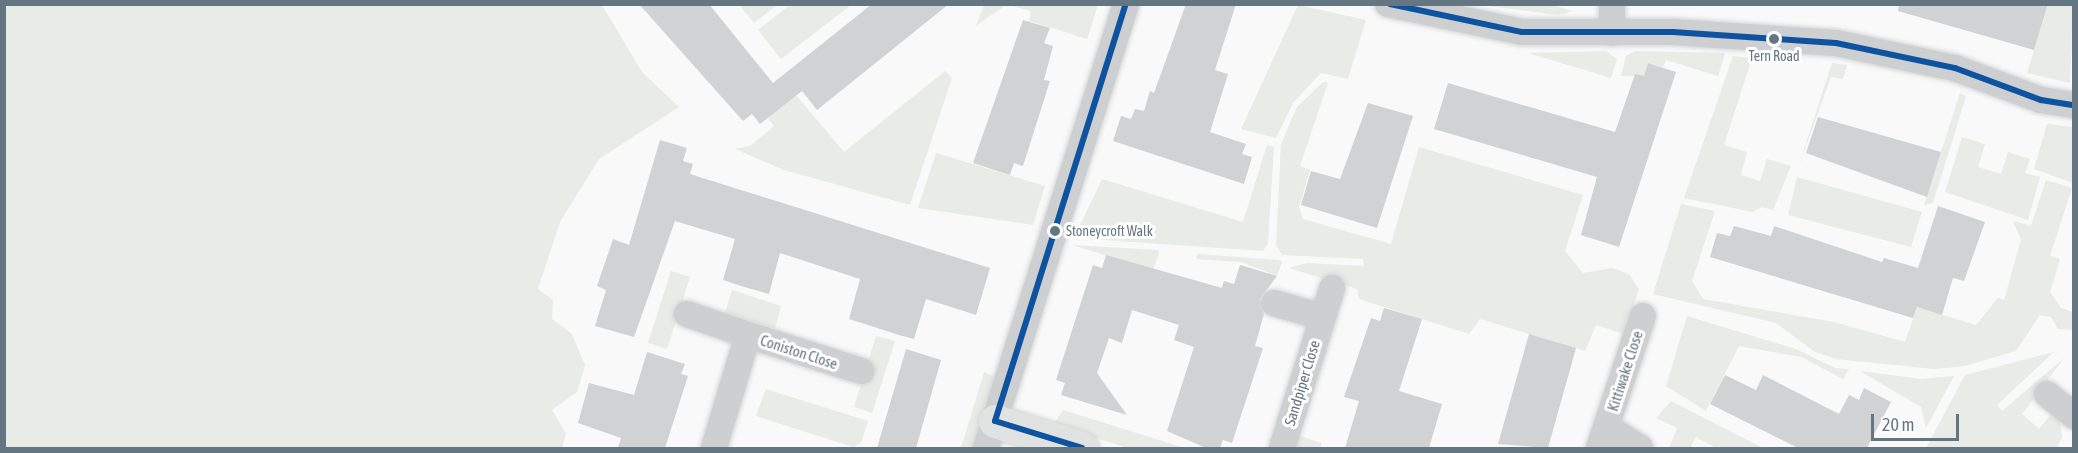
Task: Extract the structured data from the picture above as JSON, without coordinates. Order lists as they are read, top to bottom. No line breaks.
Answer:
{"streets":{"street":["Coniston Close","Kittiwake Close","Sandpiper Close"]},"places":["Tern Road","Stoneycroft Walk"],"scale_bar":"20 m"}
